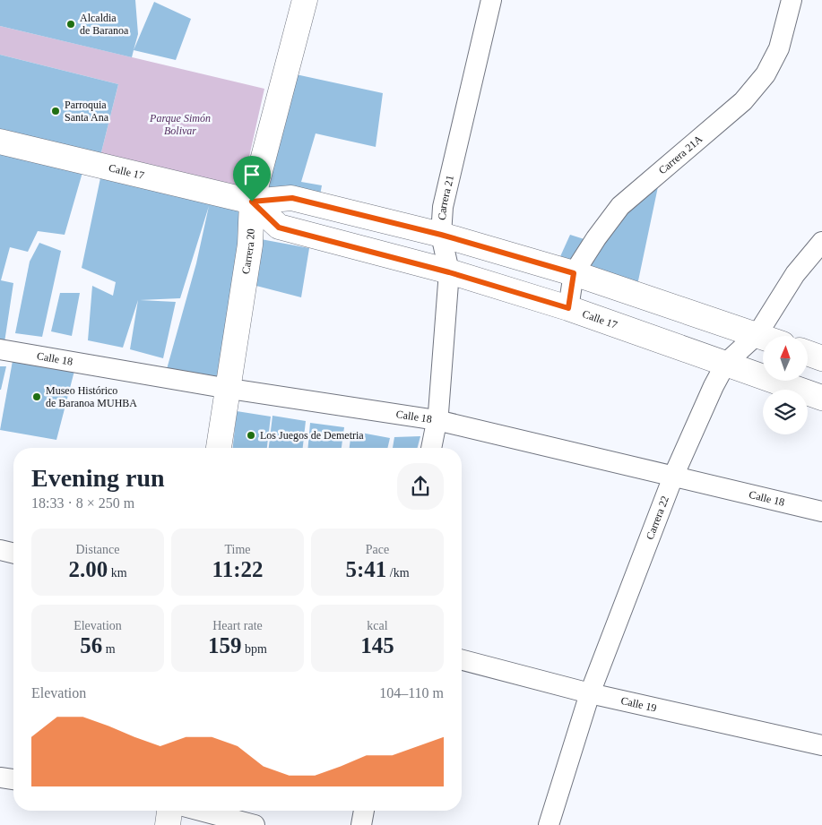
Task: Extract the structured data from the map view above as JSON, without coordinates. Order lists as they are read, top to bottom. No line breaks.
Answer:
{"streets":{"street":["Carrera 21A","Calle 17","Carrera 21","Carrera 20","Calle 18","Carrera 22","Calle 19"]},"crossings":[["Carrera 21A","Calle 17"],["Calle 17","Carrera 21"],["Calle 17","Carrera 20"],["Calle 17","Carrera 22"],["Carrera 21","Calle 18"],["Carrera 20","Calle 18"],["Calle 18","Carrera 22"],["Carrera 22","Calle 19"]],"parks":["Parque Simón Bolivar"],"places":["Alcaldia de Baranoa","Parroquia Santa Ana","Museo Histórico de Baranoa MUHBA","Los Juegos de Demetria"],"north":"top","page":{"heading":["Evening run","18:33 · 8 × 250 m"],"stats":[["Distance","2.00 km"],["Time","11:22"],["Pace","5:41 /km"],["Elevation","56 m"],["Heart rate","159 bpm"],["kcal","145"]],"chart":["Elevation","104–110 m"]}}
